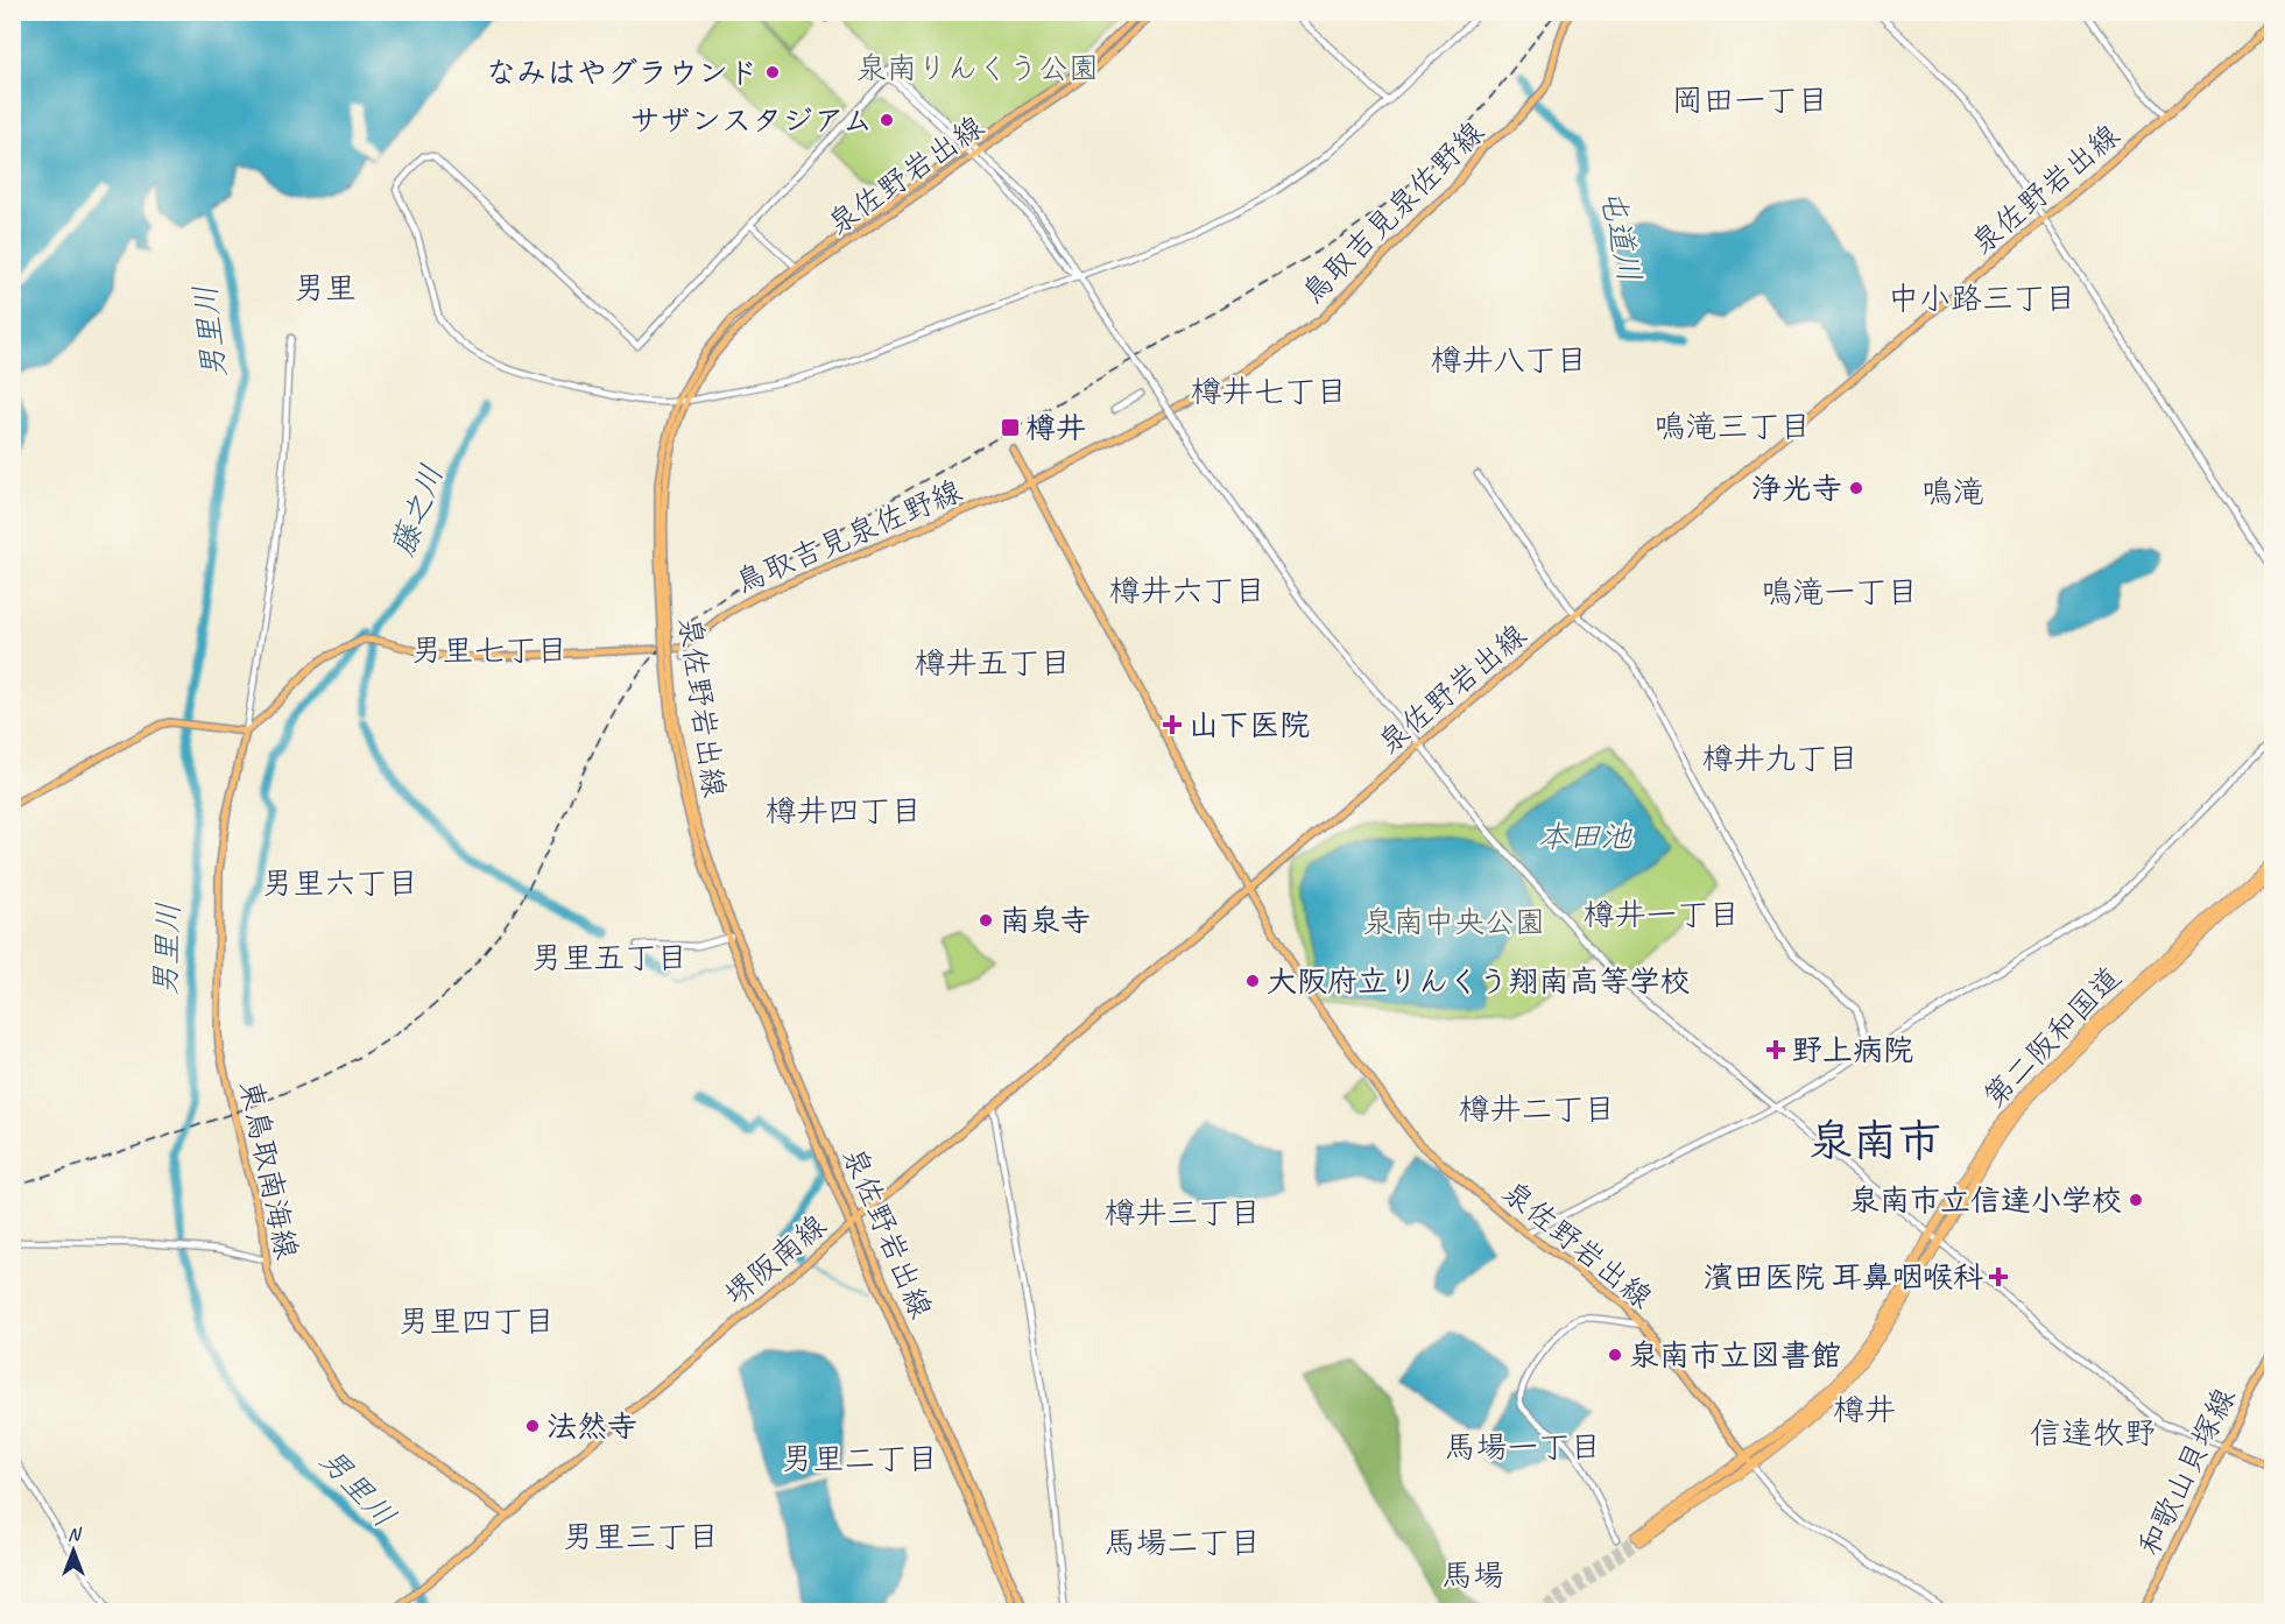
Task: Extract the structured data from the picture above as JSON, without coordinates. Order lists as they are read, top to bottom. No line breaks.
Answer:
{"streets":{"highway":["第二阪和国道"],"main road":["泉佐野岩出線","鳥取吉見泉佐野線","東鳥取南海線","堺阪南線","和歌山貝塚線"]},"crossings":[["泉佐野岩出線","第二阪和国道"],["泉佐野岩出線","堺阪南線"],["東鳥取南海線","堺阪南線"]],"districts":["岡田一丁目","男里","中小路三丁目","樽井八丁目","樽井七丁目","鳴滝三丁目","鳴滝","樽井六丁目","鳴滝一丁目","男里七丁目","樽井五丁目","樽井九丁目","樽井四丁目","男里六丁目","樽井一丁目","男里五丁目","樽井二丁目","泉南市","樽井三丁目","男里四丁目","樽井","信達牧野","馬場一丁目","男里二丁目","男里三丁目","馬場二丁目","馬場"],"water":["屯道川","男里川","藤之川","本田池"],"parks":["泉南りんくう公園","泉南中央公園"],"places":{"other":["なみはやグラウンド","サザンスタジアム","浄光寺","南泉寺","大阪府立りんくう翔南高等学校","泉南市立信達小学校","泉南市立図書館","法然寺"],"transit":["樽井"],"health":["山下医院","野上病院","濱田医院 耳鼻咽喉科"]},"north":"top"}
